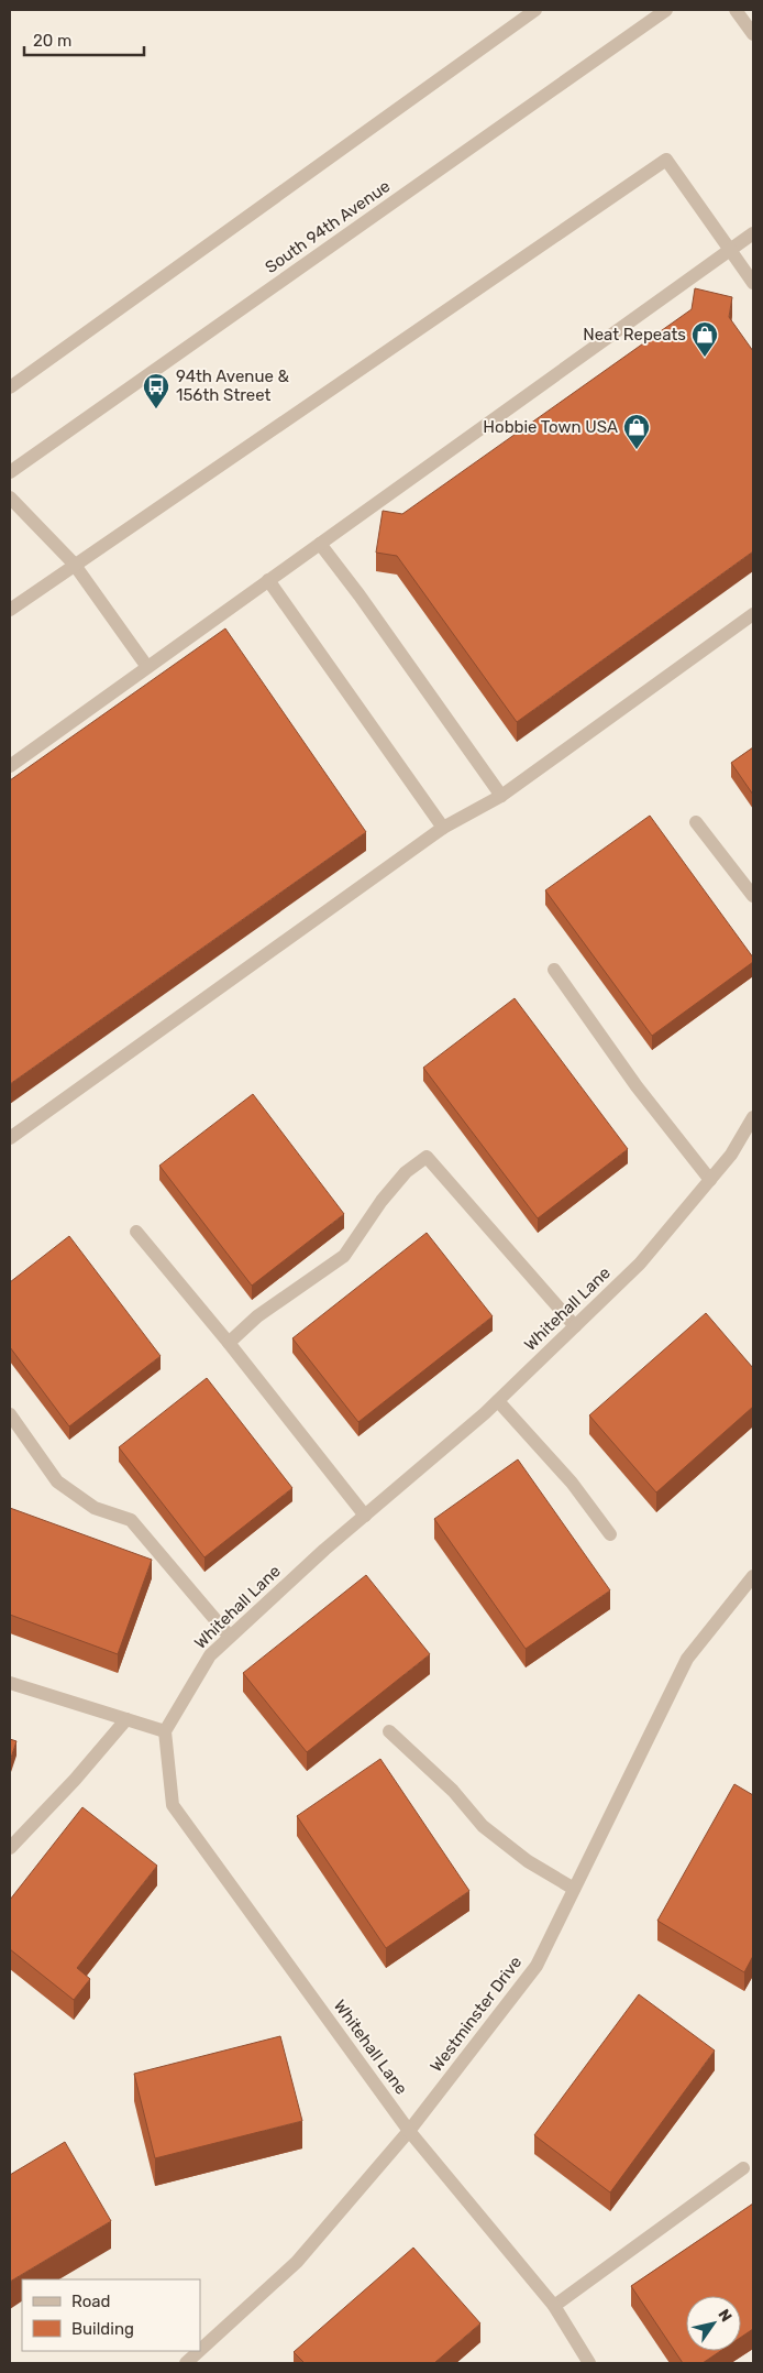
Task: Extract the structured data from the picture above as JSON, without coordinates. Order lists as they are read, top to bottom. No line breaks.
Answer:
{"streets":{"street":["South 94th Avenue","Whitehall Lane","Westminster Drive"]},"crossings":[["Whitehall Lane","Westminster Drive"]],"places":{"shop":["Neat Repeats","Hobbie Town USA"],"bus stop":["94th Avenue & 156th Street"]},"legend":["Road","Building"],"scale_bar":"20 m","north":"top right"}
